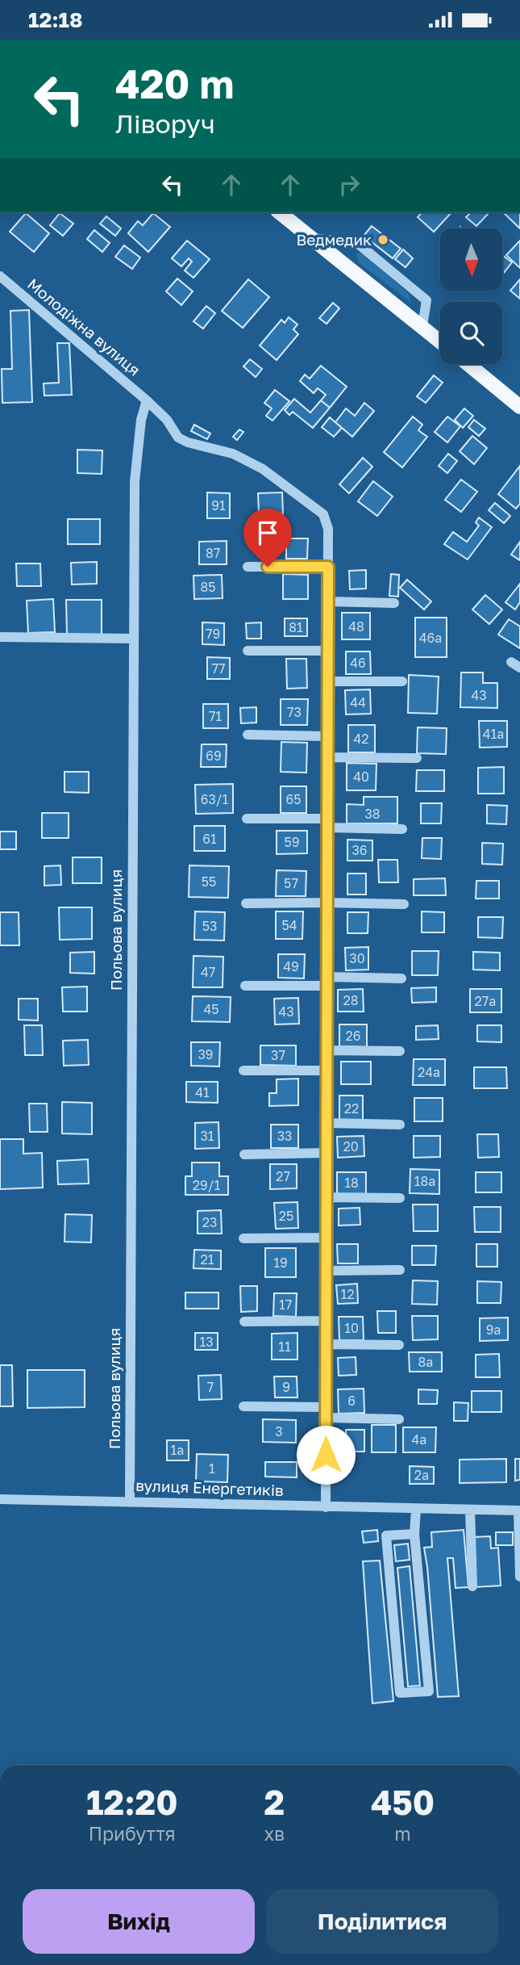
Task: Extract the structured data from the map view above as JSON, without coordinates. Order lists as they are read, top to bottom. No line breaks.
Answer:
{"streets":{"street":["Молодіжна вулиця","Польова вулиця","вулиця Енергетиків"]},"crossings":[["Молодіжна вулиця","Польова вулиця"],["Польова вулиця","вулиця Енергетиків"]],"places":["Ведмедик"],"house_numbers":["91","87","85","48","81","79","46а","46","77","43","44","73","71","41а","42","69","40","63/1","65","38","61","59","36","55","57","54","53","30","49","47","28","27а","45","43","26","39","37","24а","41","22","31","33","20","27","18а","18","29/1","25","23","21","19","12","17","10","9а","13","11","8а","7","9","6","3","4а","1а","1","2а"],"north":"bottom","page":{"status":"12:18","turn":["420 m","Ліворуч"],"eta":["12:20","Прибуття","2","хв","450","m"],"buttons":["Вихід","Поділитися"]}}
